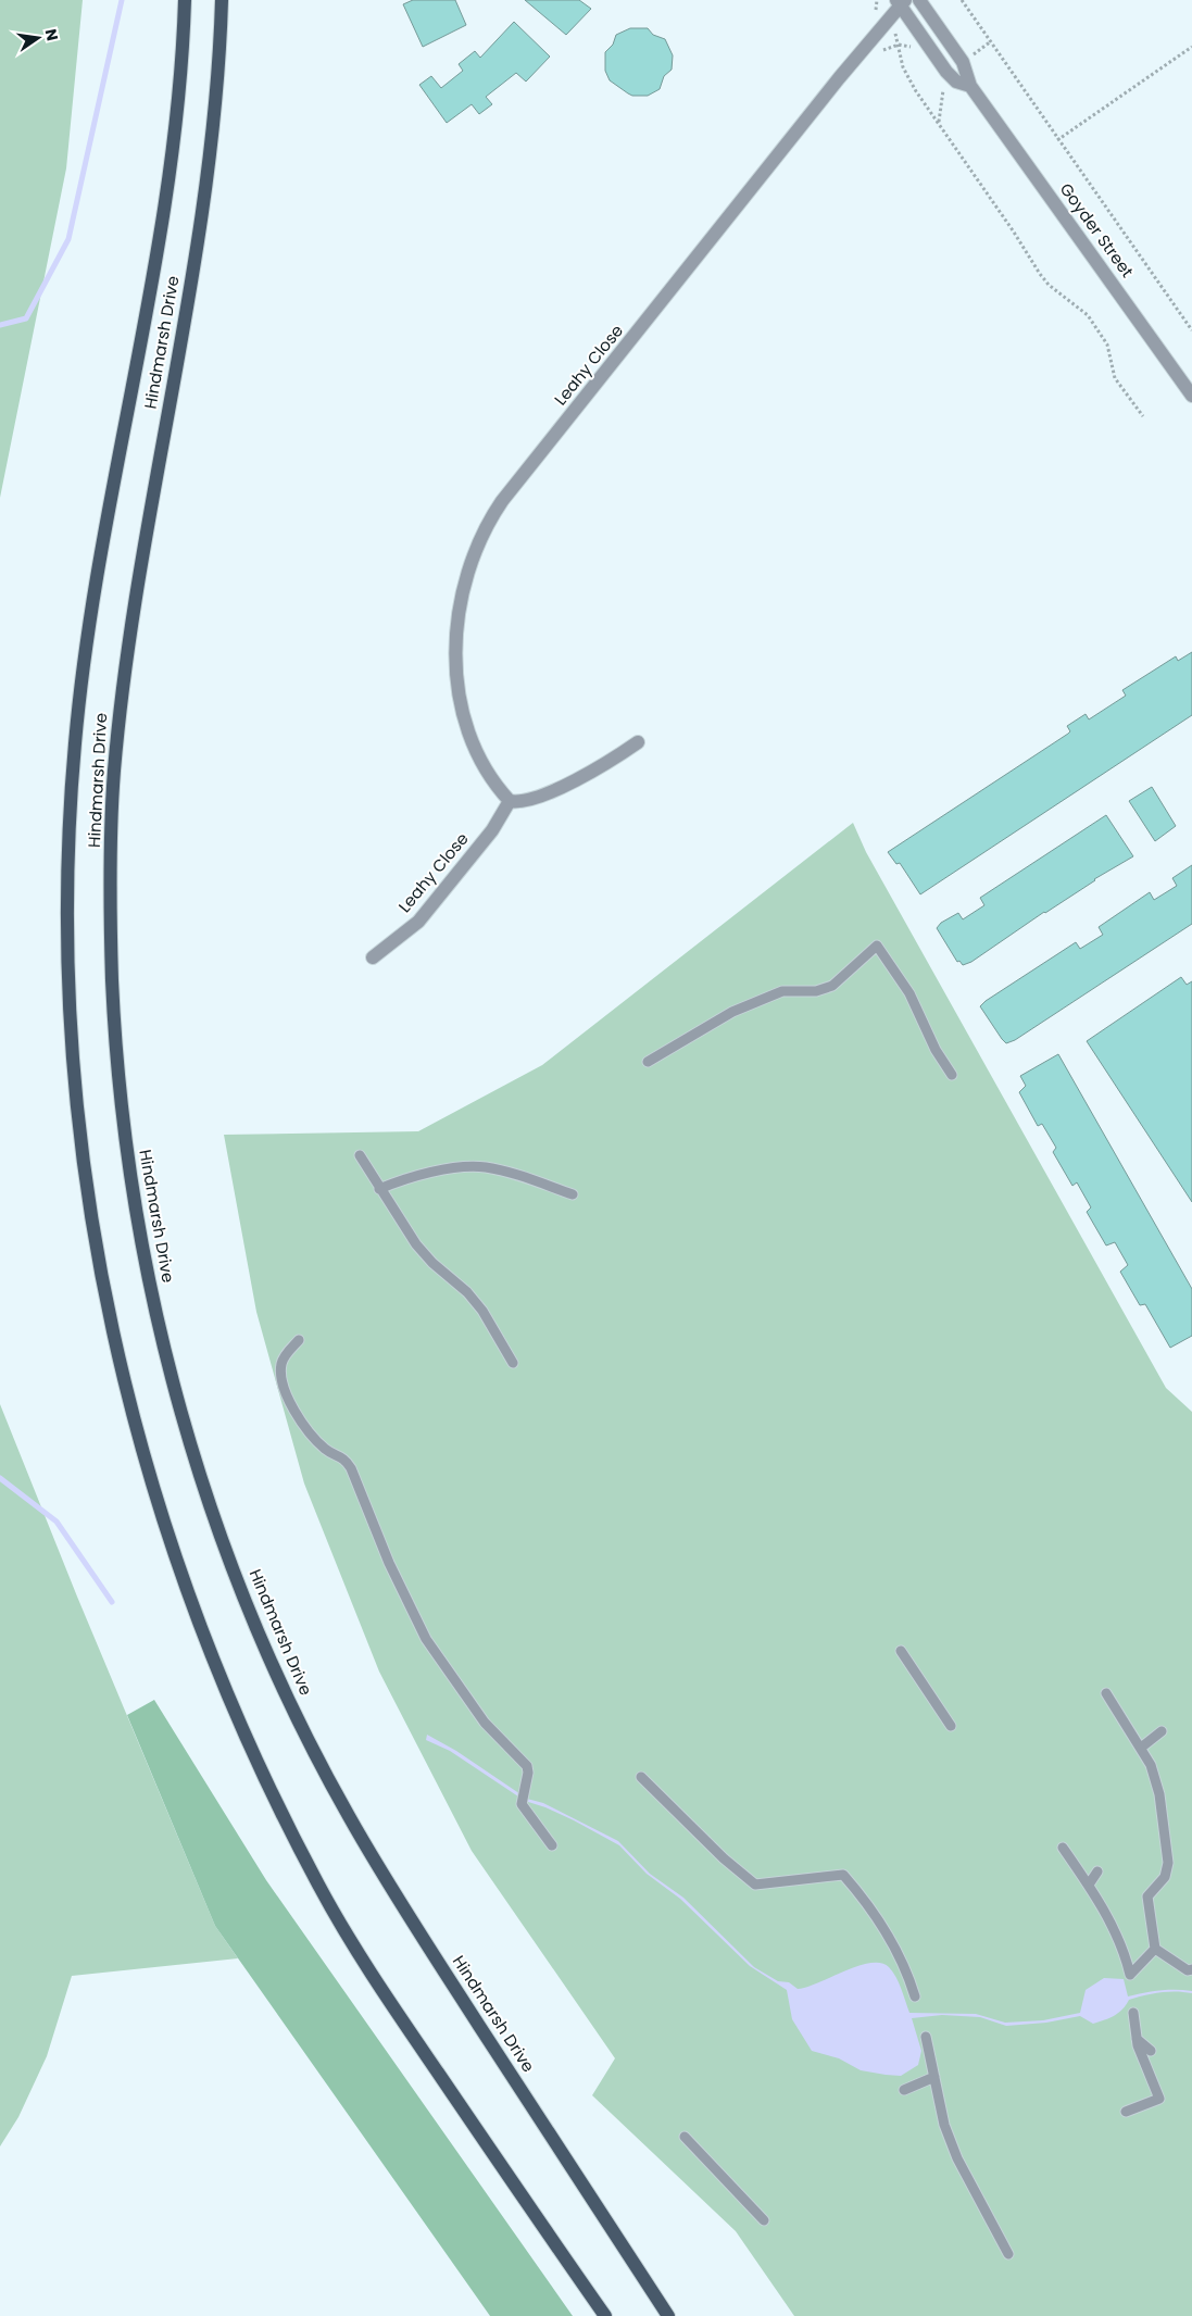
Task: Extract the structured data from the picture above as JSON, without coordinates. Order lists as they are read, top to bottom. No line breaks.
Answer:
{"streets":{"main road":["Hindmarsh Drive"],"street":["Goyder Street","Leahy Close"]},"crossings":[["Goyder Street","Leahy Close"]],"north":"right"}
